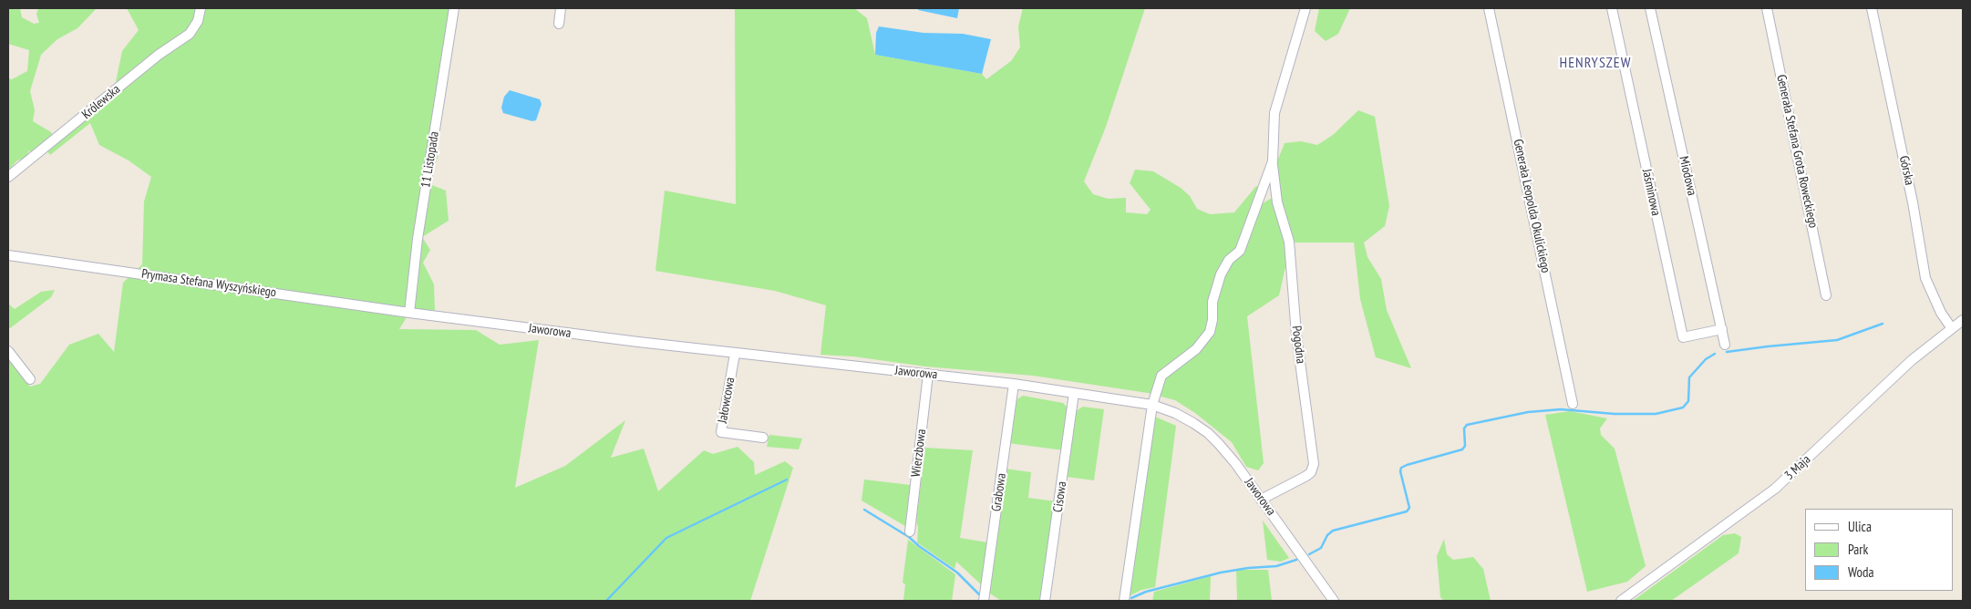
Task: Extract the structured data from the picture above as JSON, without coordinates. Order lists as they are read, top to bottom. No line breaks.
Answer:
{"streets":{"street":["Królewska","Generała Stefana Grota Roweckiego","11 Listopada","Górska","Miodowa","Jaśminowa","Generała Leopolda Okulickiego","Prymasa Stefana Wyszyńskiego","Jaworowa","Pogodna","Jałowcowa","Wierzbowa","3 Maja","Grabowa","Cisowa"]},"crossings":[["11 Listopada","Prymasa Stefana Wyszyńskiego"],["11 Listopada","Jaworowa"],["Górska","3 Maja"],["Miodowa","Jaśminowa"],["Prymasa Stefana Wyszyńskiego","Jaworowa"],["Jaworowa","Pogodna"],["Jaworowa","Jałowcowa"],["Jaworowa","Wierzbowa"],["Jaworowa","Grabowa"],["Jaworowa","Cisowa"]],"districts":["HENRYSZEW"],"legend":["Ulica","Park","Woda"]}
